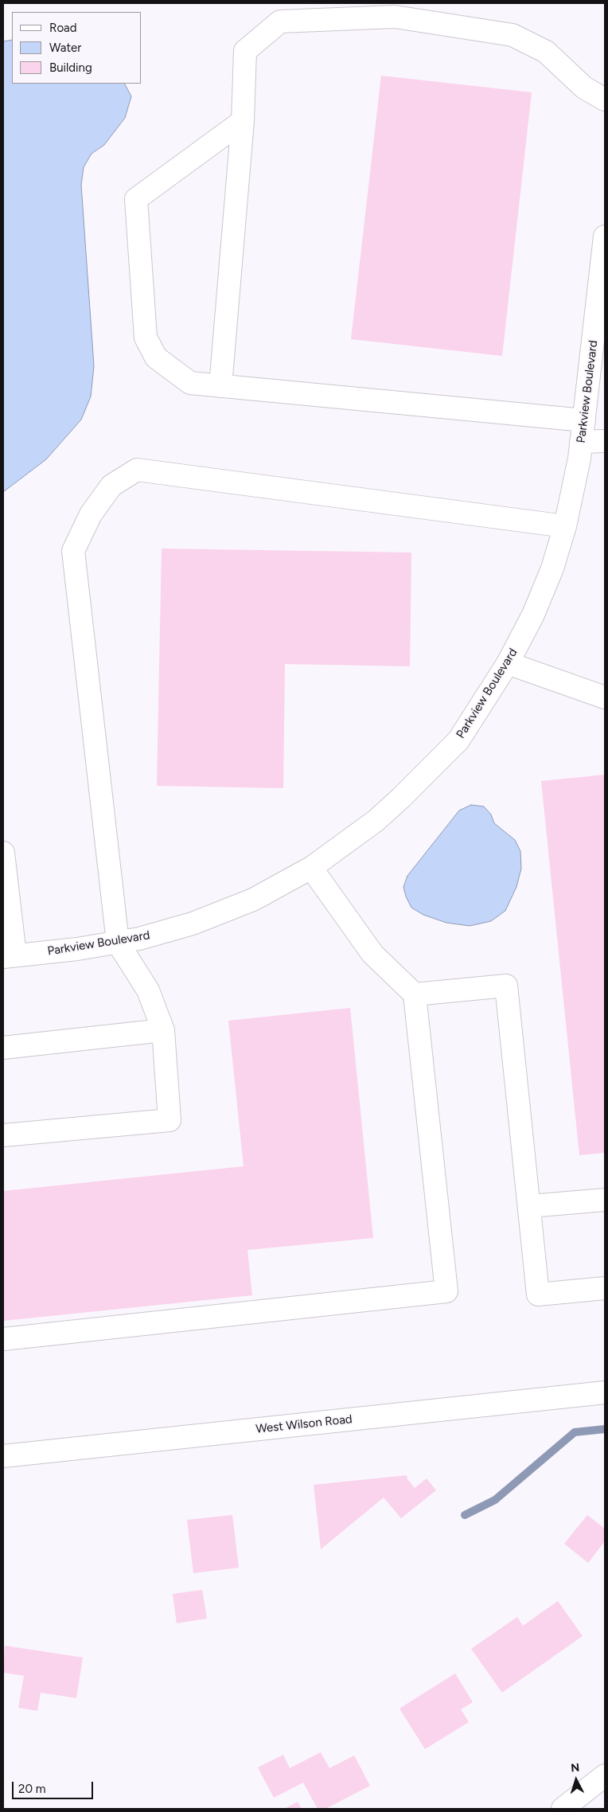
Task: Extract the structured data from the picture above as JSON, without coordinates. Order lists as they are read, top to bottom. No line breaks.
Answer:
{"streets":{"street":["Parkview Boulevard","West Wilson Road"]},"legend":["Road","Water","Building"],"scale_bar":"20 m","north":"top"}
